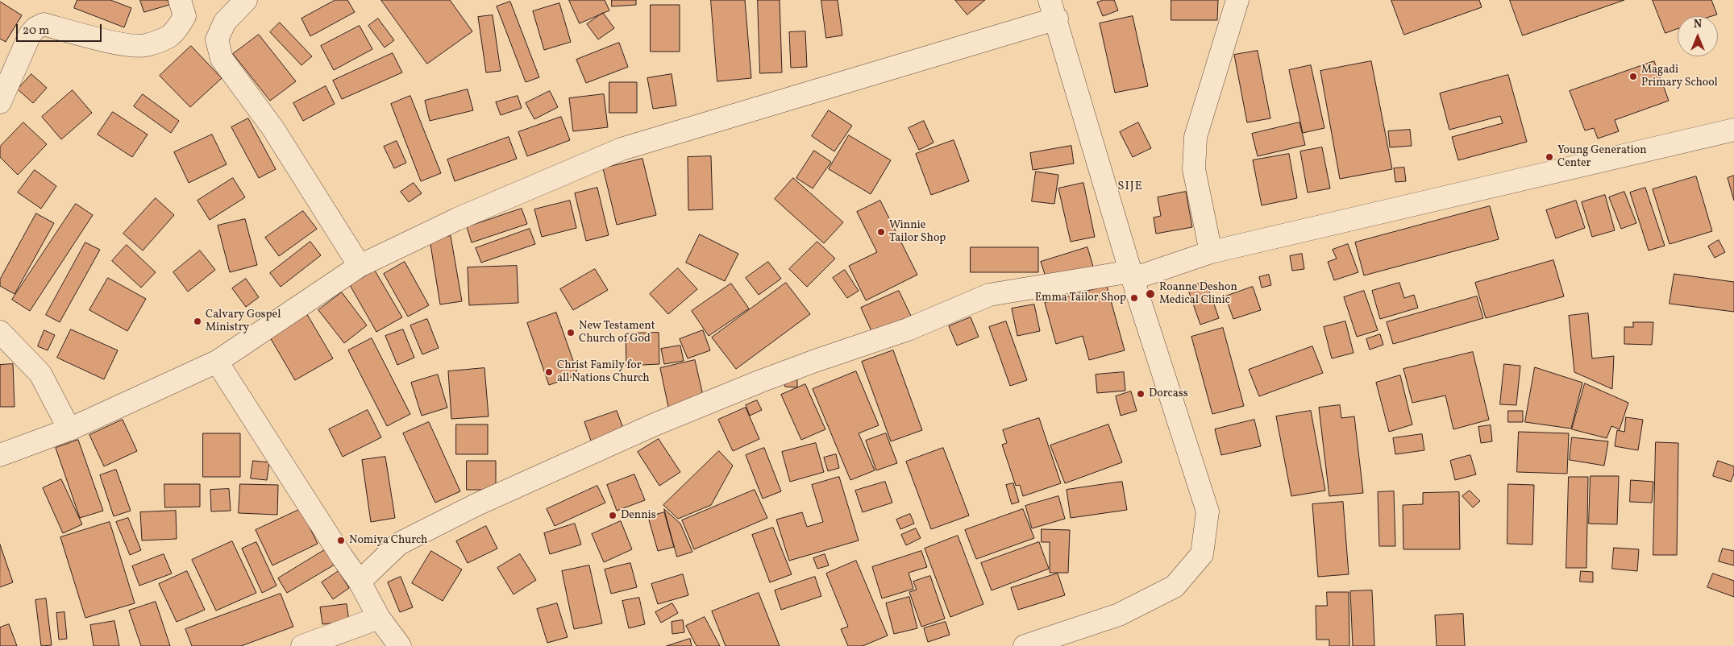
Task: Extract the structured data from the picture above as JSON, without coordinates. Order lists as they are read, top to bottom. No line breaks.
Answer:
{"districts":["SIJE"],"places":["Magadi Primary School","Young Generation Center","Winnie Tailor Shop","Roanne Deshon Medical Clinic","Emma Tailor Shop","Calvary Gospel Ministry","New Testament Church of God","Christ Family for all Nations Church","Dorcass","Dennis","Nomiya Church"],"scale_bar":"20 m","north":"top"}
